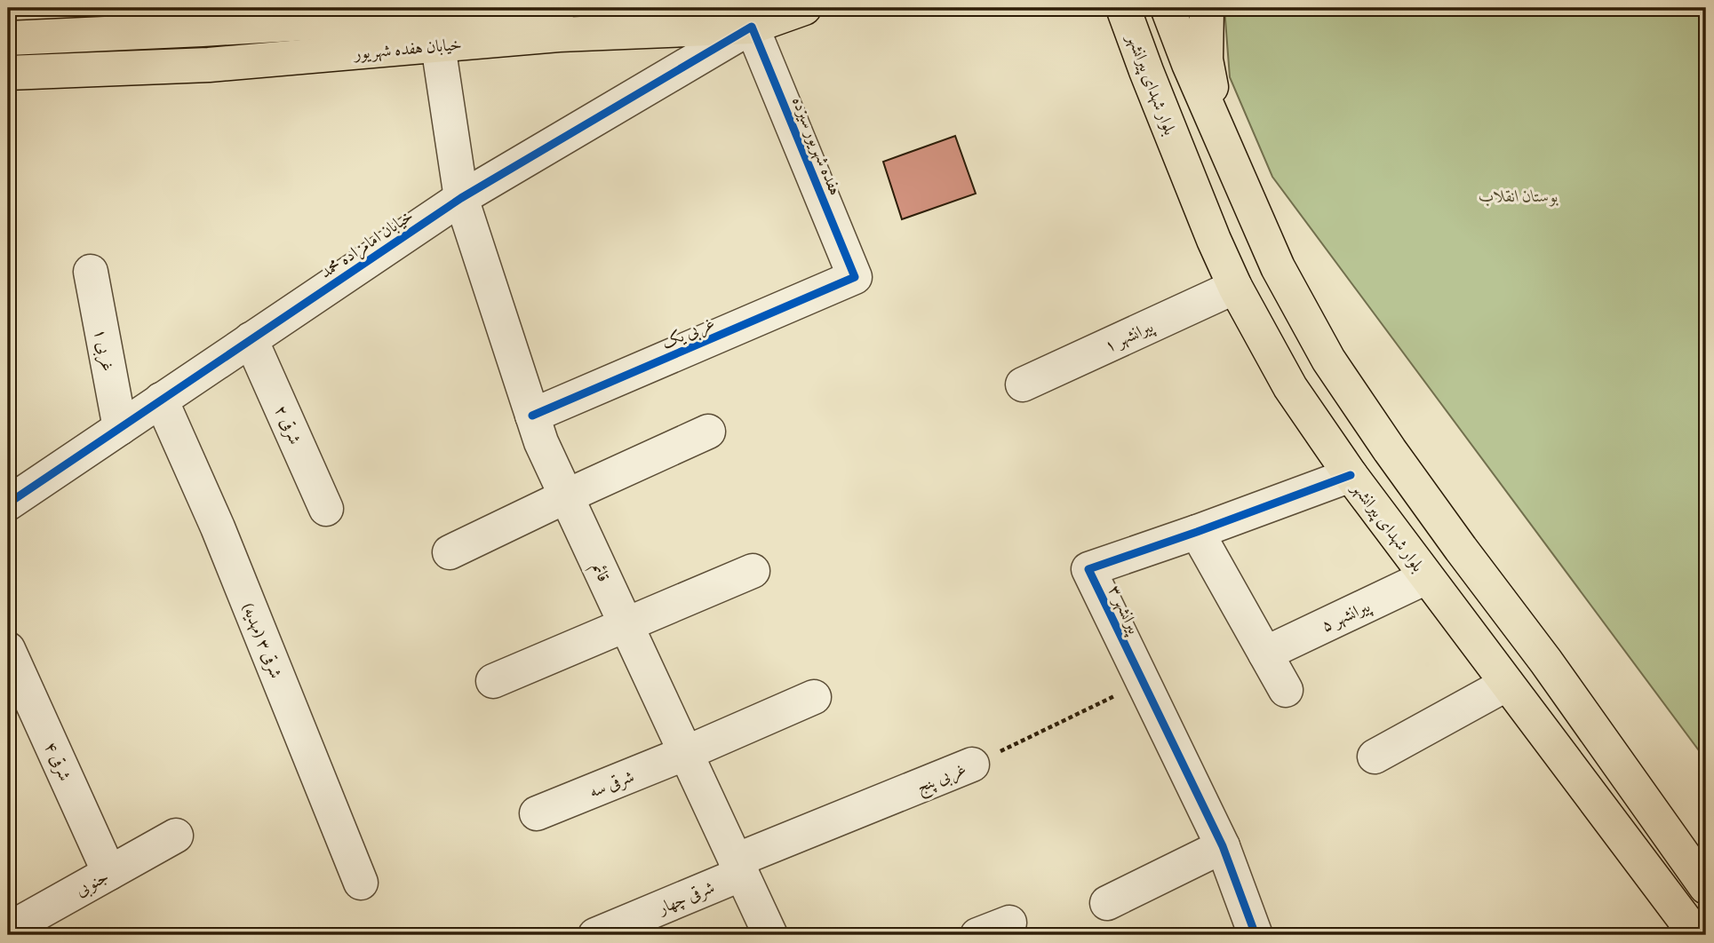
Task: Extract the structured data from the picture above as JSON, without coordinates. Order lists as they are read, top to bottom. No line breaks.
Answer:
{"streets":{"main road":["خیابان هفده شهریور","بلوار شهدای پیرانشهر"],"street":["هفده شهریور سیزده","خیابان امامزاده محمد","غربی یک","پیرانشهر ۱","غربی ۱","شرقی ۲","قائم","پیرانشهر ۳","پیرانشهر ۵","شرقی ۳ (مهدیه)","شرقی ۴","غربی پنج","شرقی سه","جنوبی","شرقی چهار"]},"crossings":[["خیابان هفده شهریور","هفده شهریور سیزده"],["خیابان هفده شهریور","خیابان امامزاده محمد"],["خیابان هفده شهریور","قائم"],["بلوار شهدای پیرانشهر","پیرانشهر ۱"],["بلوار شهدای پیرانشهر","پیرانشهر ۳"],["بلوار شهدای پیرانشهر","پیرانشهر ۵"],["هفده شهریور سیزده","خیابان امامزاده محمد"],["هفده شهریور سیزده","غربی یک"],["خیابان امامزاده محمد","غربی ۱"],["خیابان امامزاده محمد","شرقی ۲"],["خیابان امامزاده محمد","قائم"],["خیابان امامزاده محمد","شرقی ۳ (مهدیه)"],["غربی یک","قائم"],["قائم","غربی پنج"],["قائم","شرقی سه"],["قائم","شرقی چهار"],["پیرانشهر ۳","غربی پنج"],["شرقی ۴","جنوبی"],["غربی پنج","شرقی چهار"]],"parks":["بوستان انقلاب"]}
